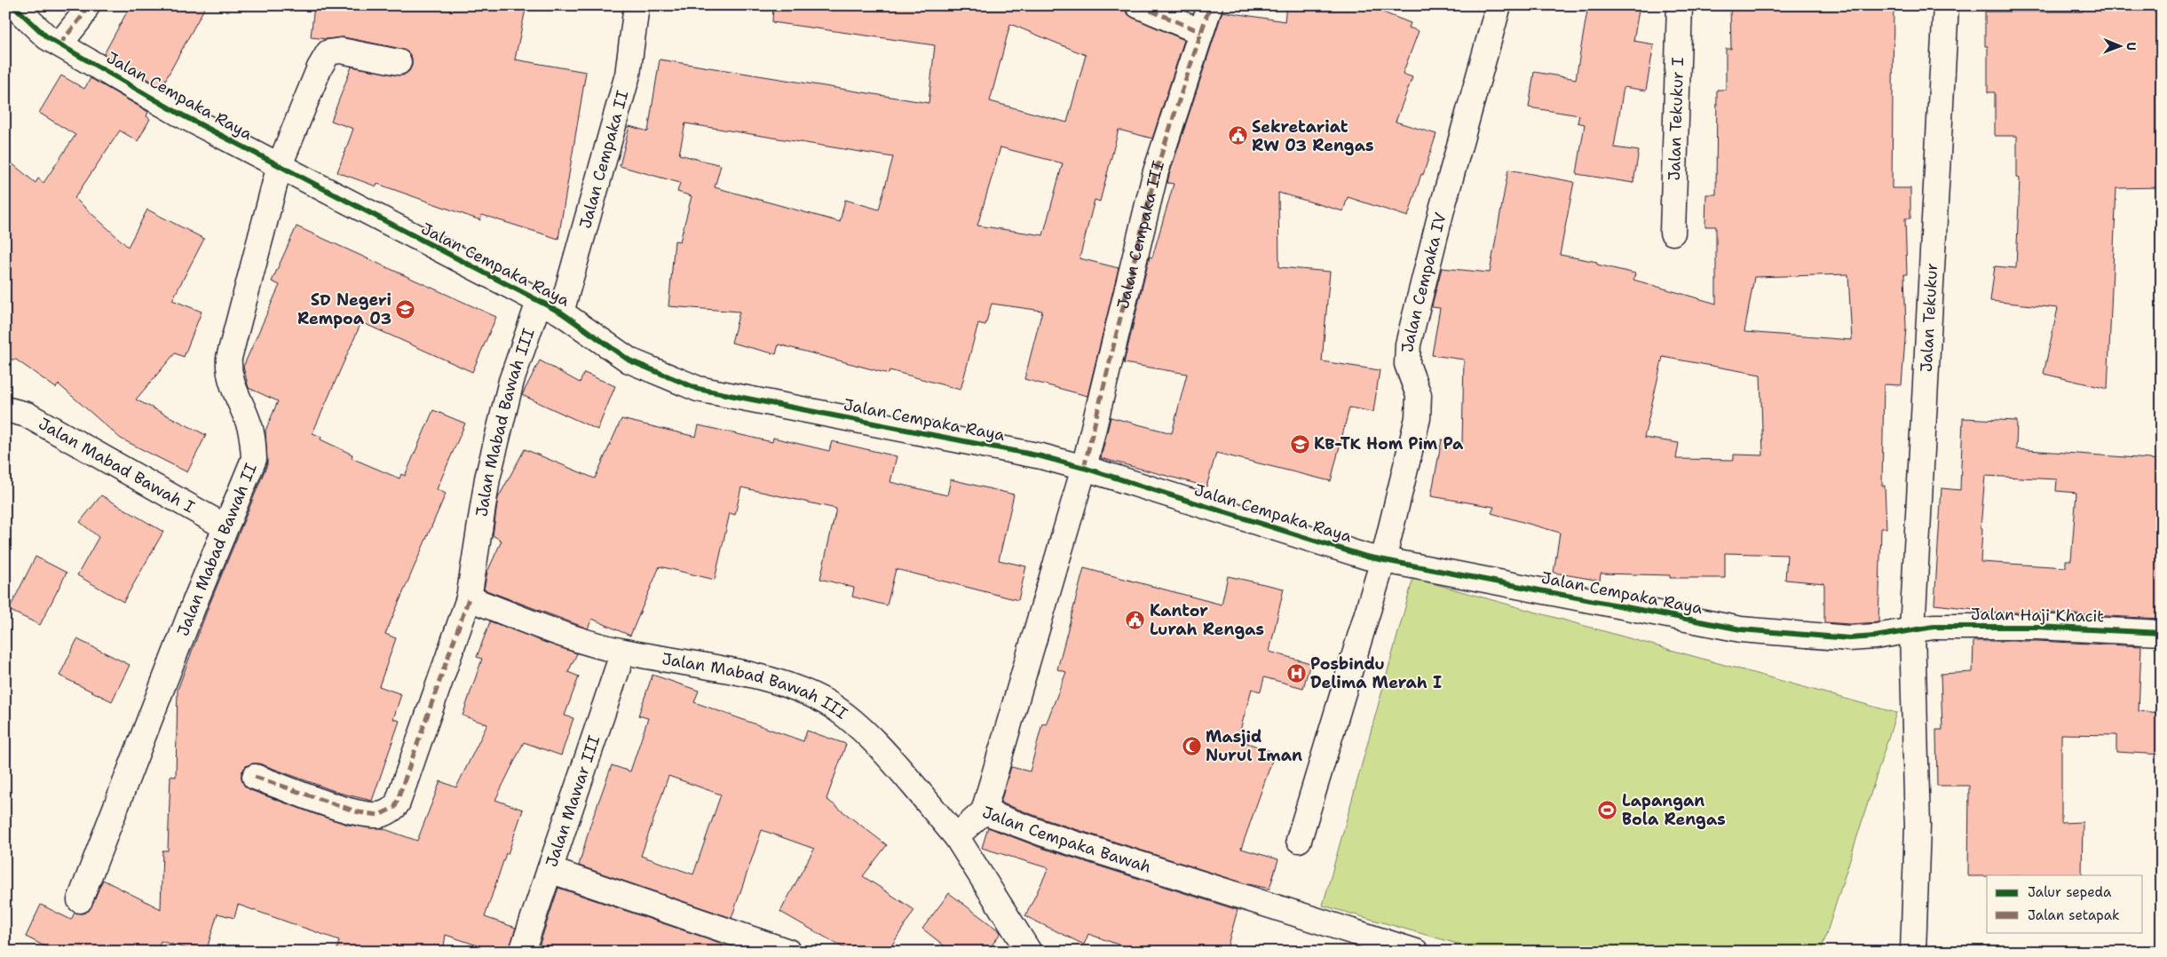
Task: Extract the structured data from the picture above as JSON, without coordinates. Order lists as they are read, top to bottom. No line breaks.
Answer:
{"streets":{"street":["Jalan Cempaka Raya","Jalan Tekukur I","Jalan Cempaka II","Jalan Cempaka III","Jalan Cempaka IV","Jalan Tekukur","Jalan Mabad Bawah III","Jalan Mabad Bawah I","Jalan Mabad Bawah II","Jalan Haji Khacit","Jalan Mawar III","Jalan Cempaka Bawah"]},"crossings":[["Jalan Cempaka Raya","Jalan Cempaka II"],["Jalan Cempaka Raya","Jalan Cempaka III"],["Jalan Cempaka Raya","Jalan Cempaka IV"],["Jalan Cempaka Raya","Jalan Tekukur"],["Jalan Cempaka Raya","Jalan Mabad Bawah III"],["Jalan Cempaka Raya","Jalan Mabad Bawah II"],["Jalan Cempaka Raya","Jalan Haji Khacit"],["Jalan Cempaka Raya","Jalan Cempaka Bawah"],["Jalan Cempaka III","Jalan Cempaka Bawah"],["Jalan Tekukur","Jalan Haji Khacit"],["Jalan Mabad Bawah III","Jalan Mawar III"],["Jalan Mabad Bawah I","Jalan Mabad Bawah II"]],"places":{"public building":["Sekretariat RW 03 Rengas","Kantor Lurah Rengas"],"school or university":["SD Negeri Rempoa 03","KB-TK Hom Pim Pa"],"hospital":["Posbindu Delima Merah I"],"mosque":["Masjid Nurul Iman"],"sports":["Lapangan Bola Rengas"]},"legend":["Jalur sepeda","Jalan setapak"],"north":"right"}
